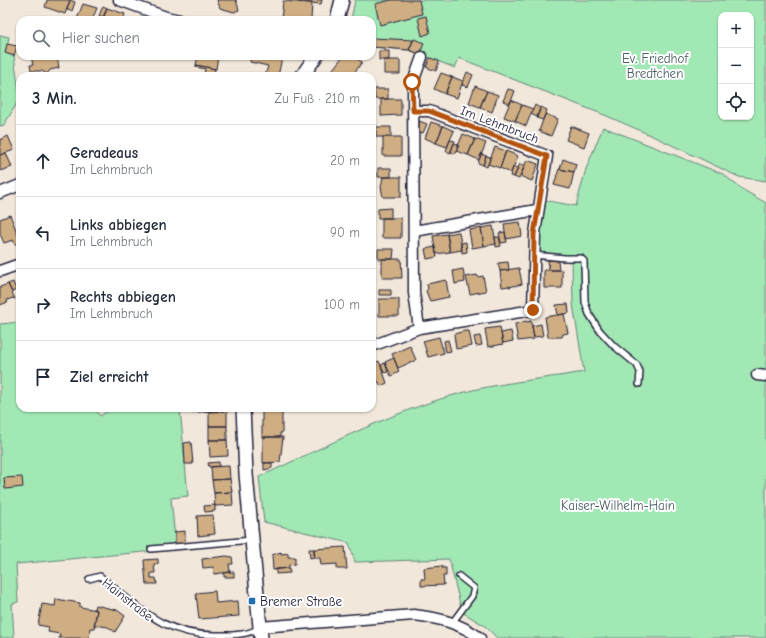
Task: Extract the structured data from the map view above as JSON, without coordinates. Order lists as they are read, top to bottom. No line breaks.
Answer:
{"streets":{"street":["Im Lehmbruch"],"lane":["Hainstraße"]},"parks":["Ev. Friedhof Bredtchen","Kaiser-Wilhelm-Hain"],"places":{"transit":["Bremer Straße"]},"page":{"map_buttons":["+","−"],"search":"Hier suchen","heading":["3 Min.","Zu Fuß · 210 m"],"list":[["Geradeaus","Im Lehmbruch","20 m"],["Links abbiegen","Im Lehmbruch","90 m"],["Rechts abbiegen","Im Lehmbruch","100 m"],"Ziel erreicht"]}}
